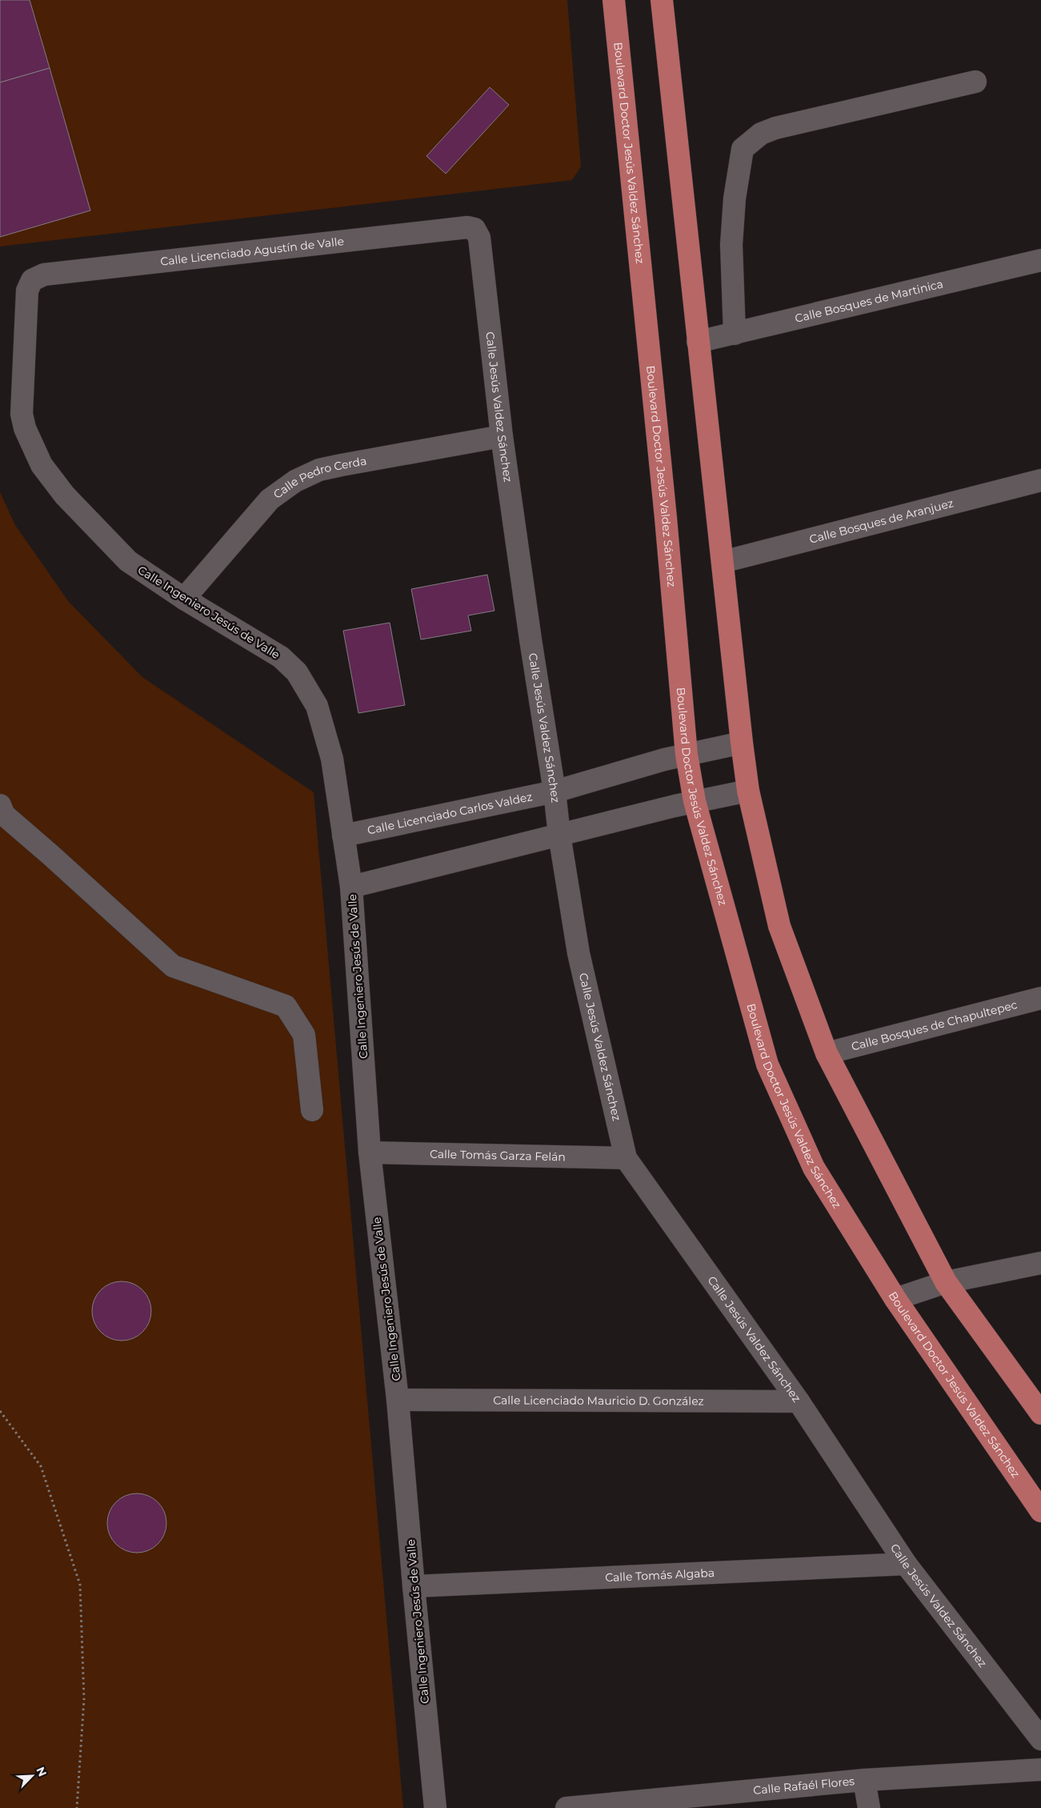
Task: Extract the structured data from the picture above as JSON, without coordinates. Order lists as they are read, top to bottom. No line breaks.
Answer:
{"streets":{"main road":["Boulevard Doctor Jesús Valdez Sánchez"],"street":["Calle Licenciado Agustín de Valle","Calle Bosques de Martinica","Calle Jesús Valdez Sánchez","Calle Pedro Cerda","Calle Bosques de Aranjuez","Calle Ingeniero Jesús de Valle","Calle Licenciado Carlos Valdez","Calle Bosques de Chapultepec","Calle Tomás Garza Felán","Calle Licenciado Mauricio D. González","Calle Tomás Algaba","Calle Rafaél Flores"]},"crossings":[["Boulevard Doctor Jesús Valdez Sánchez","Calle Licenciado Carlos Valdez"],["Calle Licenciado Agustín de Valle","Calle Jesús Valdez Sánchez"],["Calle Licenciado Agustín de Valle","Calle Ingeniero Jesús de Valle"],["Calle Jesús Valdez Sánchez","Calle Pedro Cerda"],["Calle Jesús Valdez Sánchez","Calle Licenciado Carlos Valdez"],["Calle Jesús Valdez Sánchez","Calle Tomás Garza Felán"],["Calle Jesús Valdez Sánchez","Calle Licenciado Mauricio D. González"],["Calle Jesús Valdez Sánchez","Calle Tomás Algaba"],["Calle Pedro Cerda","Calle Ingeniero Jesús de Valle"],["Calle Ingeniero Jesús de Valle","Calle Licenciado Carlos Valdez"],["Calle Ingeniero Jesús de Valle","Calle Tomás Garza Felán"],["Calle Ingeniero Jesús de Valle","Calle Licenciado Mauricio D. González"],["Calle Ingeniero Jesús de Valle","Calle Tomás Algaba"]],"north":"top right"}
